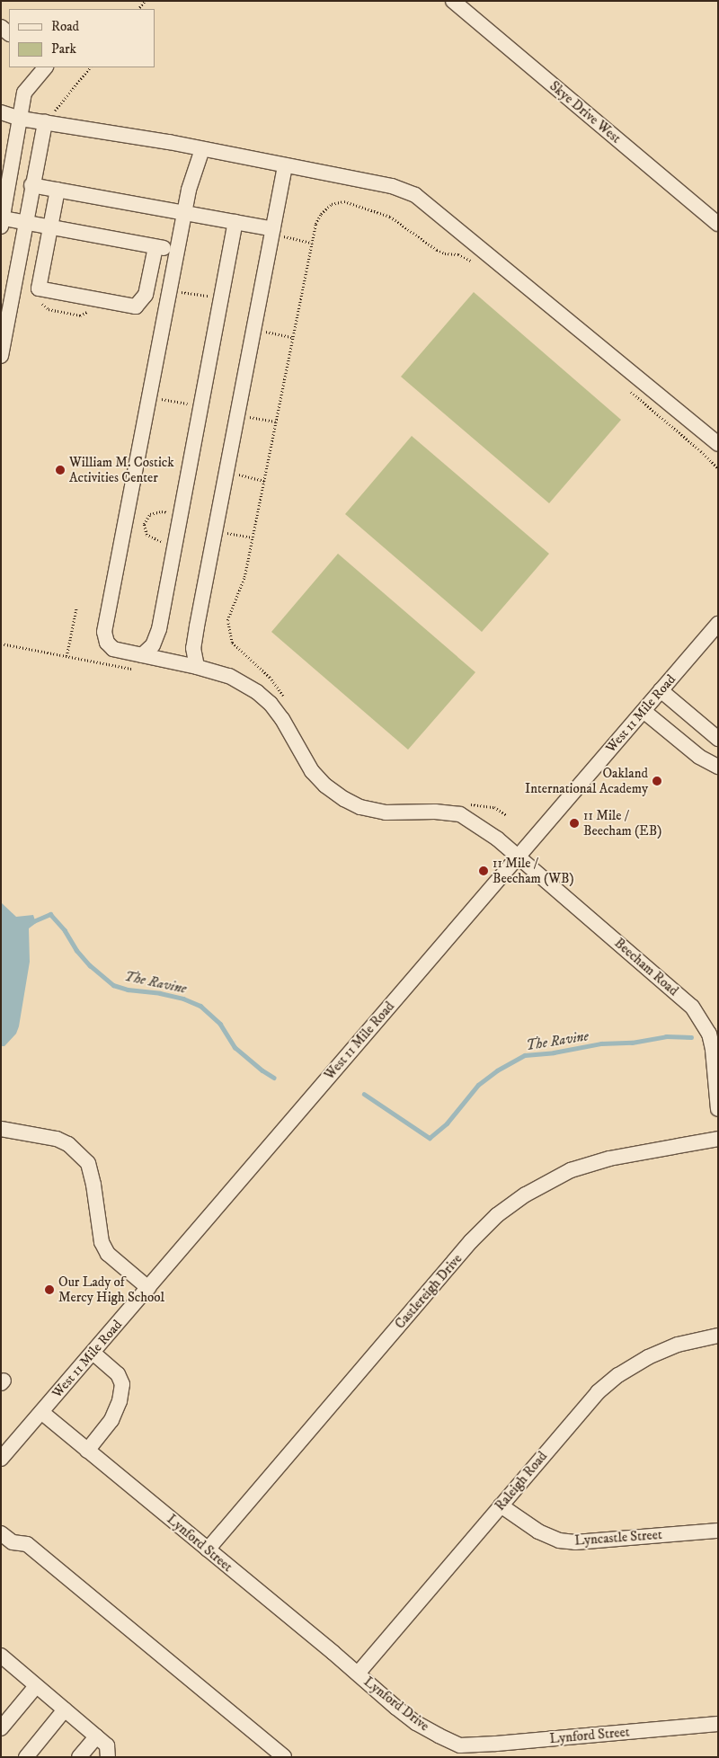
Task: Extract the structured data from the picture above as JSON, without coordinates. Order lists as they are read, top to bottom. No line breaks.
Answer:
{"streets":{"street":["Skye Drive West","West 11 Mile Road","Beecham Road","Castlereigh Drive","Raleigh Road","Lyncastle Street","Lynford Street","Lynford Drive"]},"crossings":[["West 11 Mile Road","Beecham Road"],["West 11 Mile Road","Lynford Street"],["Castlereigh Drive","Lynford Street"],["Raleigh Road","Lyncastle Street"],["Raleigh Road","Lynford Street"],["Raleigh Road","Lynford Drive"],["Lynford Street","Lynford Drive"]],"water":["The Ravine"],"places":["William M. Costick Activities Center","Oakland International Academy","11 Mile / Beecham (EB)","11 Mile / Beecham (WB)","Our Lady of Mercy High School"],"legend":["Road","Park"]}
